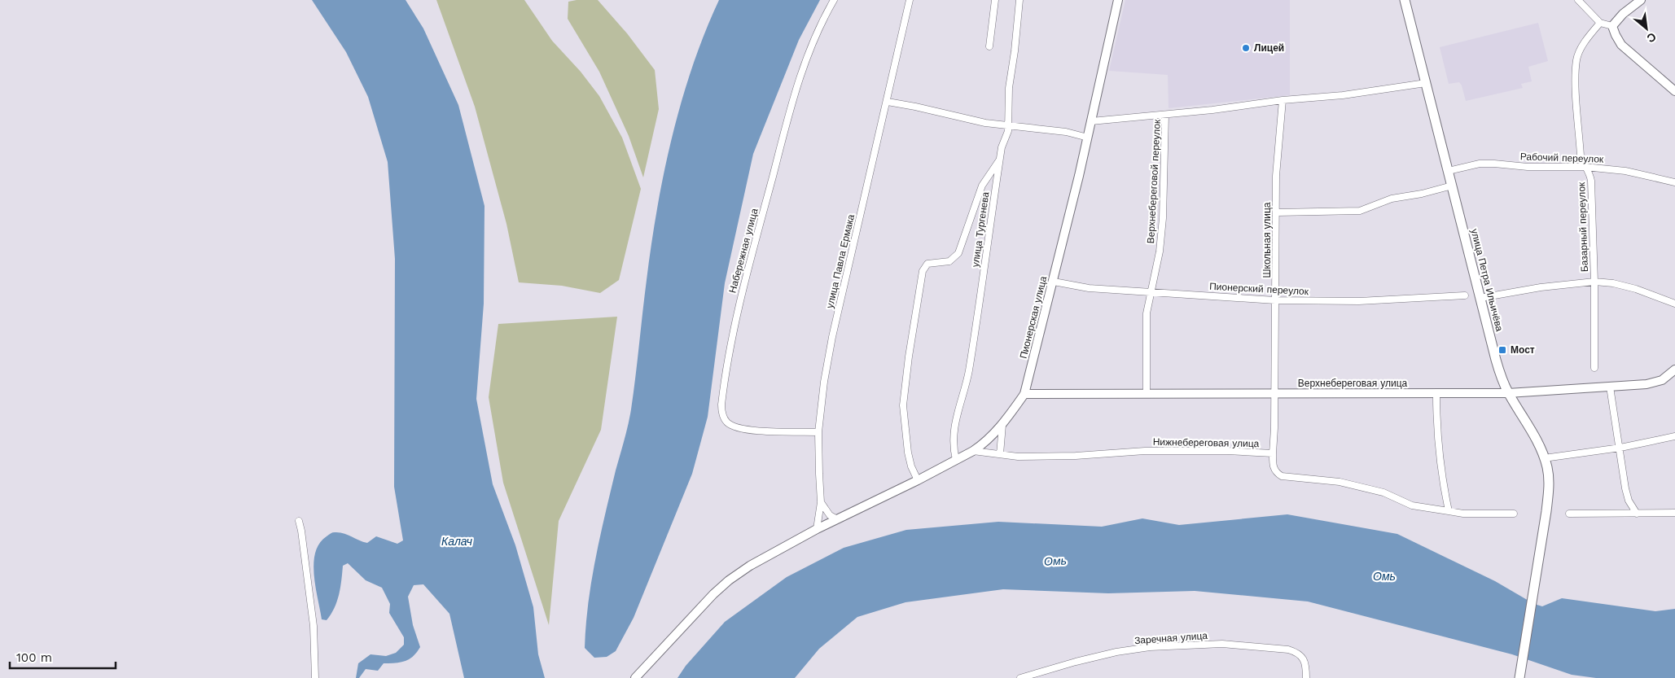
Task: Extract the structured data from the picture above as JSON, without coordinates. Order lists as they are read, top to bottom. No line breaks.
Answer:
{"streets":{"main road":["улица Петра Ильичёва"],"street":["Рабочий переулок","Верхнебереговой переулок","Базарный переулок","улица Тургенева","Школьная улица","Набережная улица","улица Павла Ермака","Пионерский переулок","Пионерская улица","Верхнебереговая улица","Нижнебереговая улица","Заречная улица"]},"crossings":[["Рабочий переулок","Базарный переулок"],["Рабочий переулок","улица Петра Ильичёва"],["Верхнебереговой переулок","Пионерский переулок"],["Верхнебереговой переулок","Верхнебереговая улица"],["улица Тургенева","Пионерская улица"],["Школьная улица","Пионерский переулок"],["Школьная улица","Верхнебереговая улица"],["Школьная улица","Нижнебереговая улица"],["Набережная улица","улица Павла Ермака"],["улица Павла Ермака","Пионерская улица"],["улица Петра Ильичёва","Верхнебереговая улица"],["Пионерский переулок","Пионерская улица"],["Пионерская улица","Верхнебереговая улица"],["Пионерская улица","Нижнебереговая улица"]],"water":["Калач","Омь"],"places":{"other":["Лицей"],"transit":["Мост"]},"scale_bar":"100 m","north":"bottom right"}
